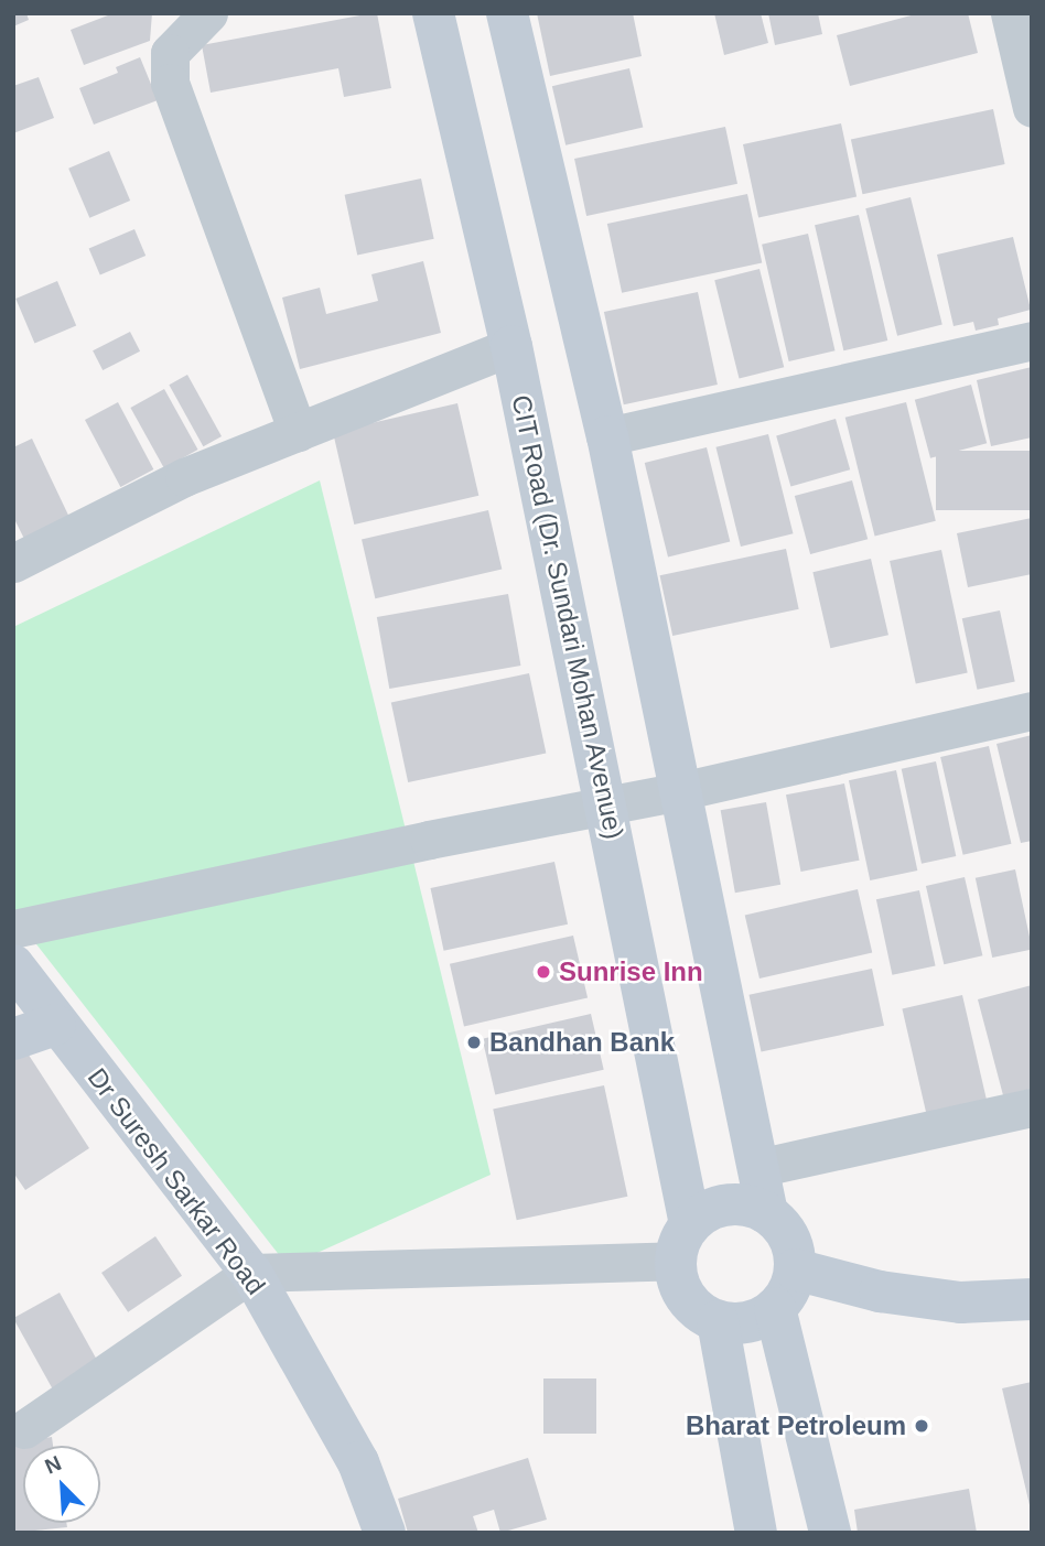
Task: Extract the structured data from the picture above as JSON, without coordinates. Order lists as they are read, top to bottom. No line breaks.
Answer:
{"streets":{"main road":["CIT Road (Dr. Sundari Mohan Avenue)","Dr Suresh Sarkar Road"]},"places":["Sunrise Inn","Bandhan Bank","Bharat Petroleum"],"north":"top left"}
